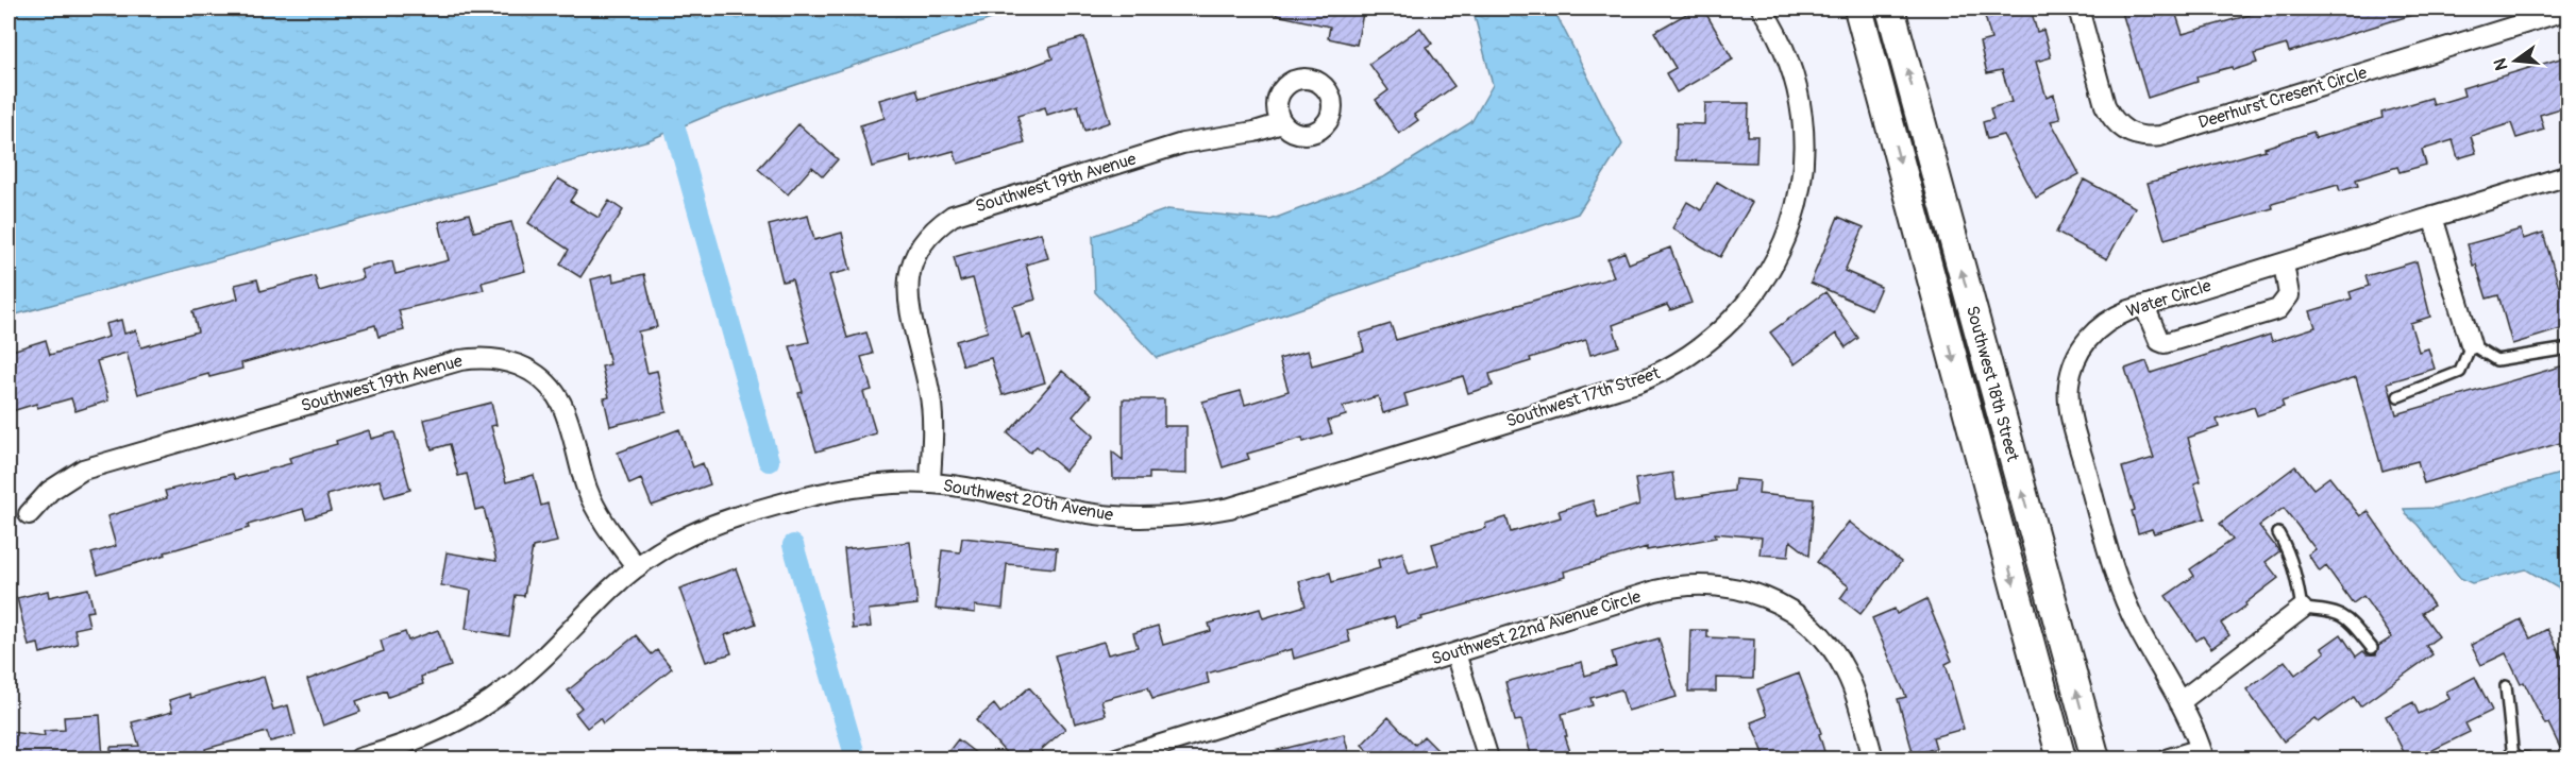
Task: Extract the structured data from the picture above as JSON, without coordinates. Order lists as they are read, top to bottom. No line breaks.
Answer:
{"streets":{"main road":["Southwest 18th Street"],"street":["Deerhurst Cresent Circle","Southwest 19th Avenue","Water Circle","Southwest 17th Street","Southwest 20th Avenue","Southwest 22nd Avenue Circle"]},"crossings":[["Southwest 19th Avenue","Southwest 20th Avenue"],["Southwest 17th Street","Southwest 20th Avenue"]],"north":"left"}
